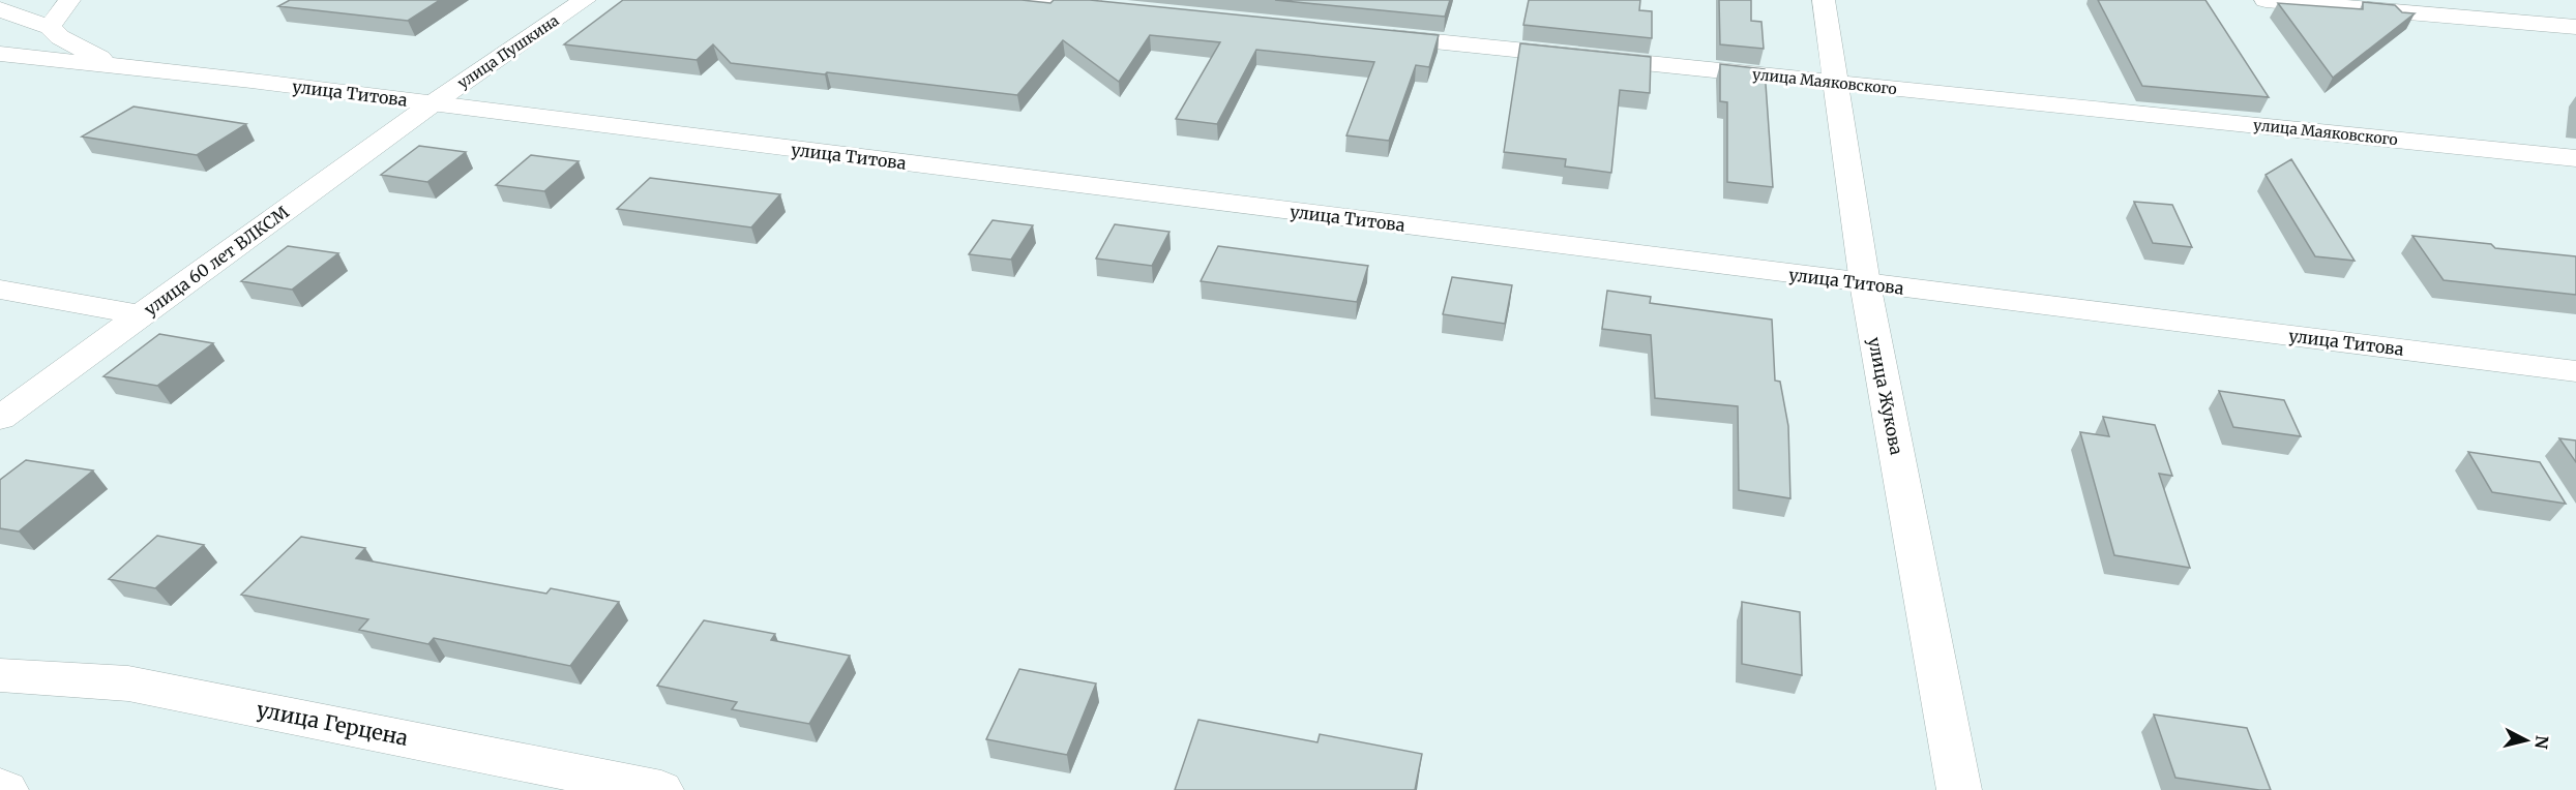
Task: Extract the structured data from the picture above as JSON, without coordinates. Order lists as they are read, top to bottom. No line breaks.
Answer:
{"streets":{"street":["улица Пушкина","улица Маяковского","улица Титова","улица 60 лет ВЛКСМ","улица Жукова","улица Герцена"]},"crossings":[["улица Пушкина","улица Титова"],["улица Пушкина","улица 60 лет ВЛКСМ"],["улица Маяковского","улица Жукова"],["улица Титова","улица 60 лет ВЛКСМ"],["улица Титова","улица Жукова"]],"north":"right"}
